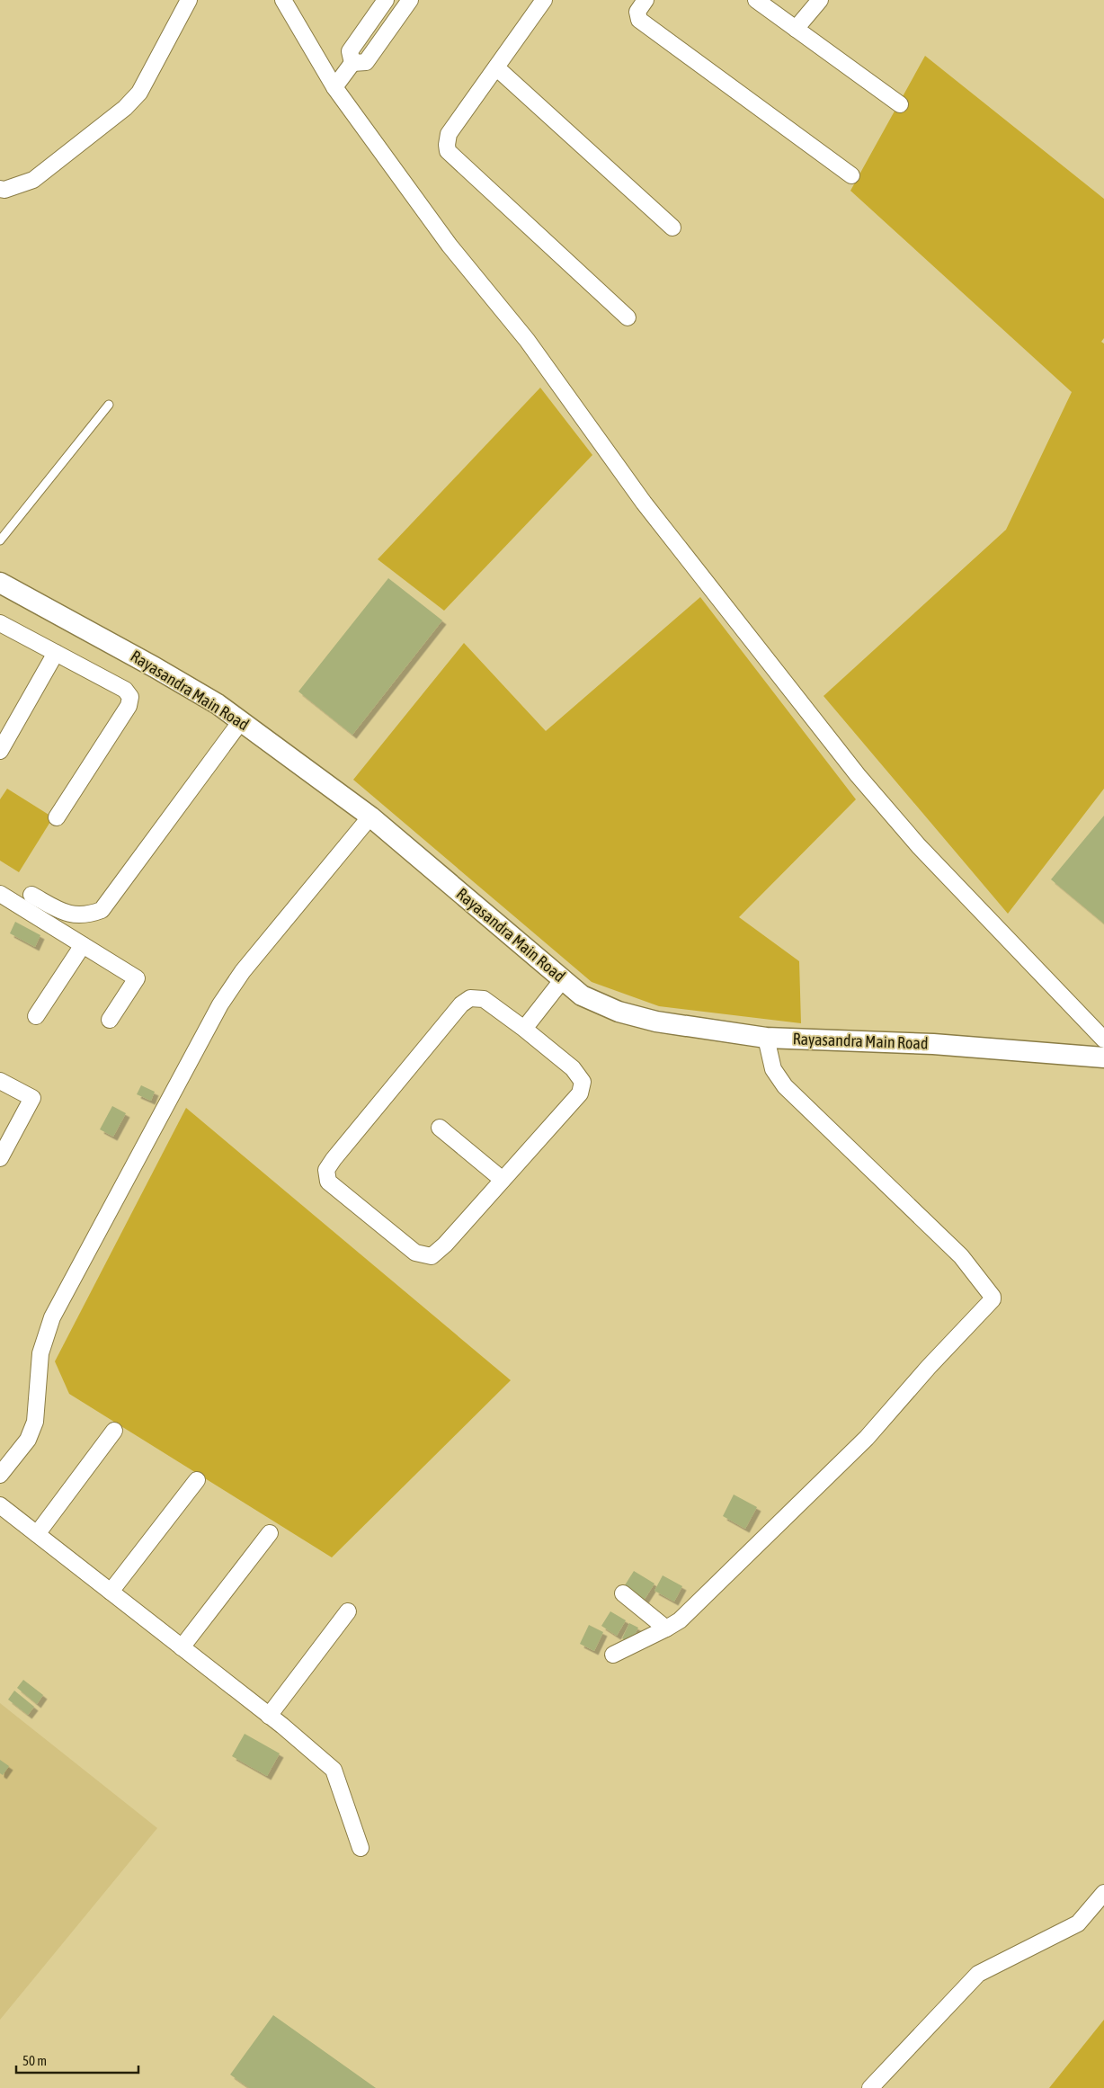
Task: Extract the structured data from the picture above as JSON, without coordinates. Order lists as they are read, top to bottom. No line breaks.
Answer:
{"streets":{"street":["Rayasandra Main Road"]},"scale_bar":"50 m"}
